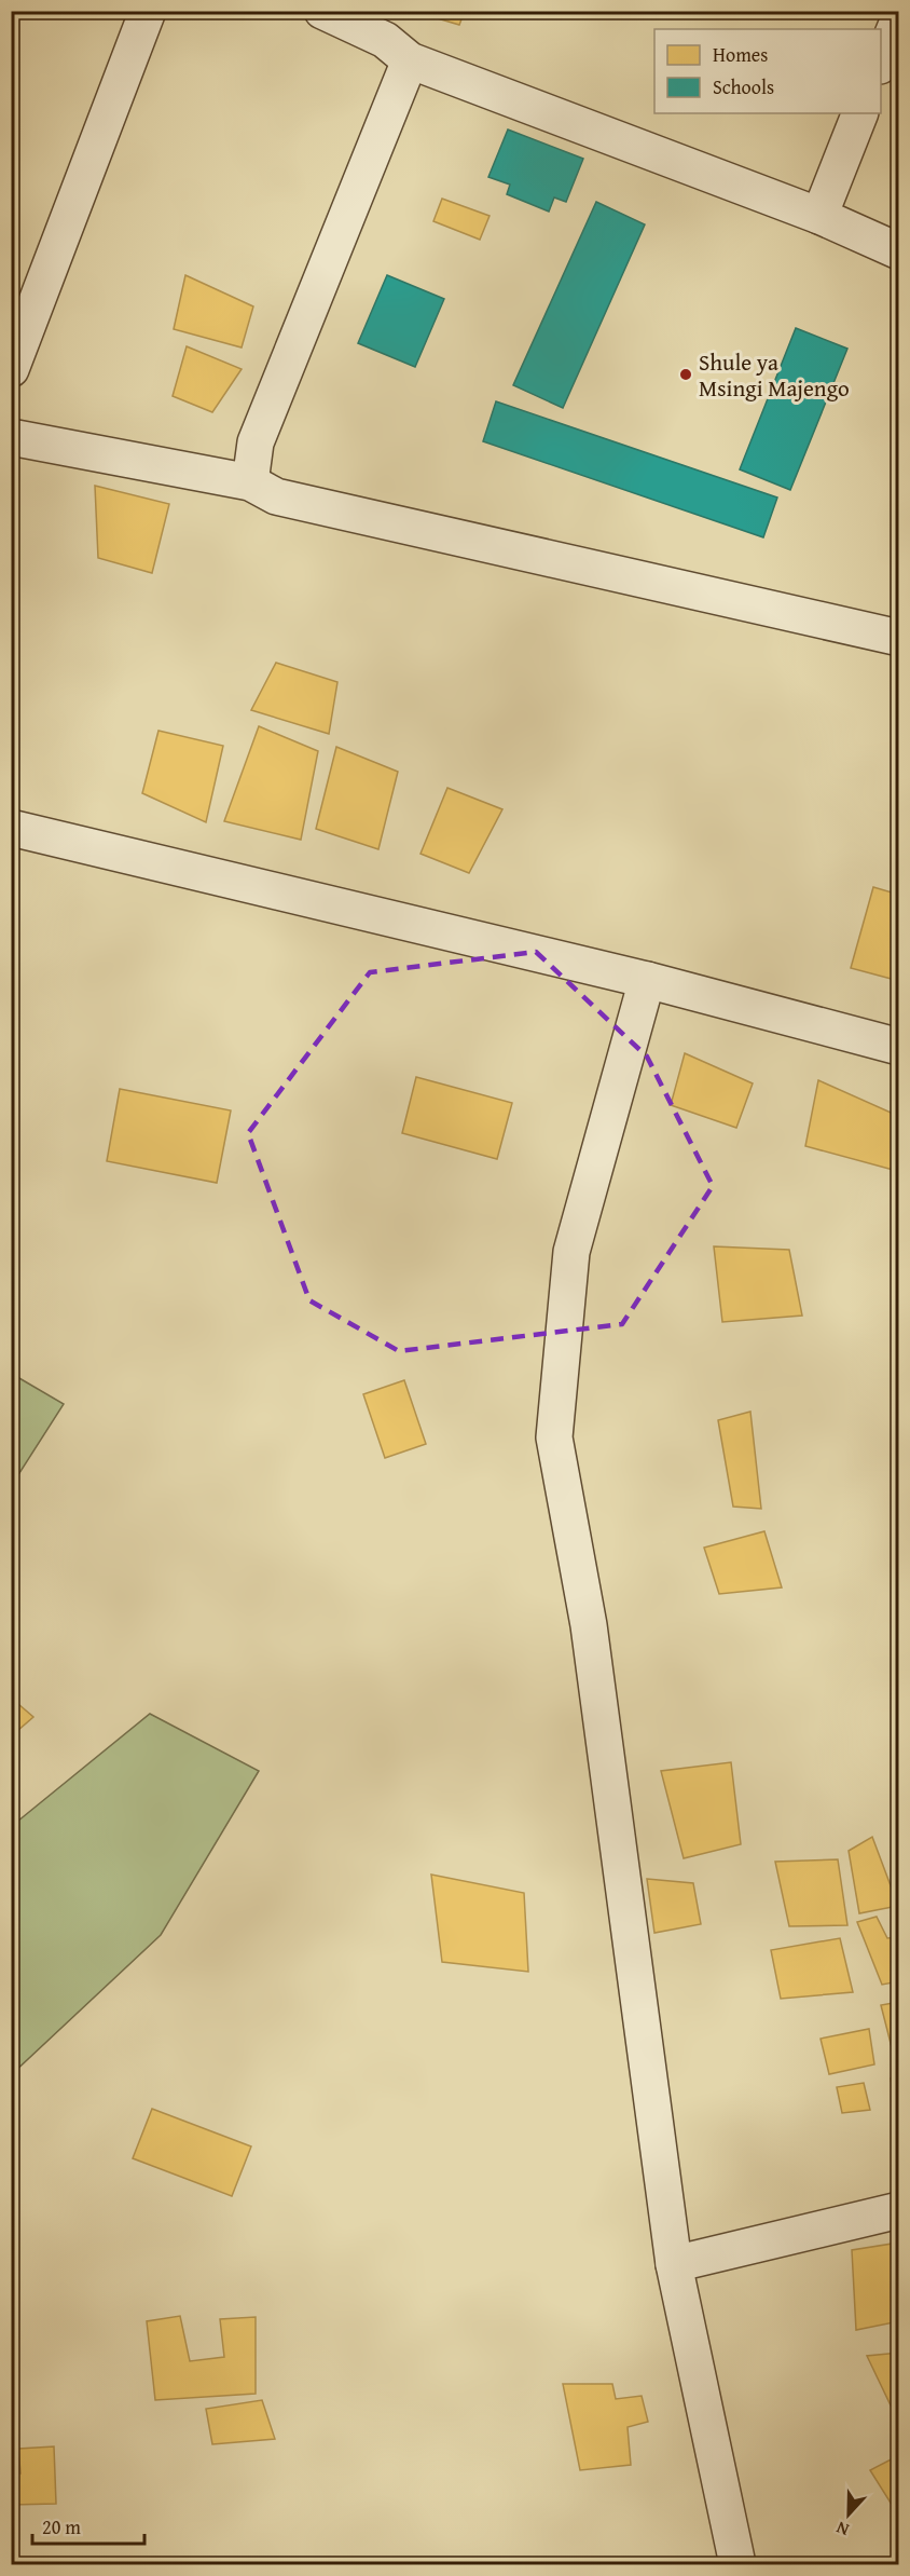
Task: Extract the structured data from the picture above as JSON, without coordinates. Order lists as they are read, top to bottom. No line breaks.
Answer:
{"places":["Shule ya Msingi Majengo"],"legend":["Homes","Schools"],"scale_bar":"20 m","north":"bottom"}
